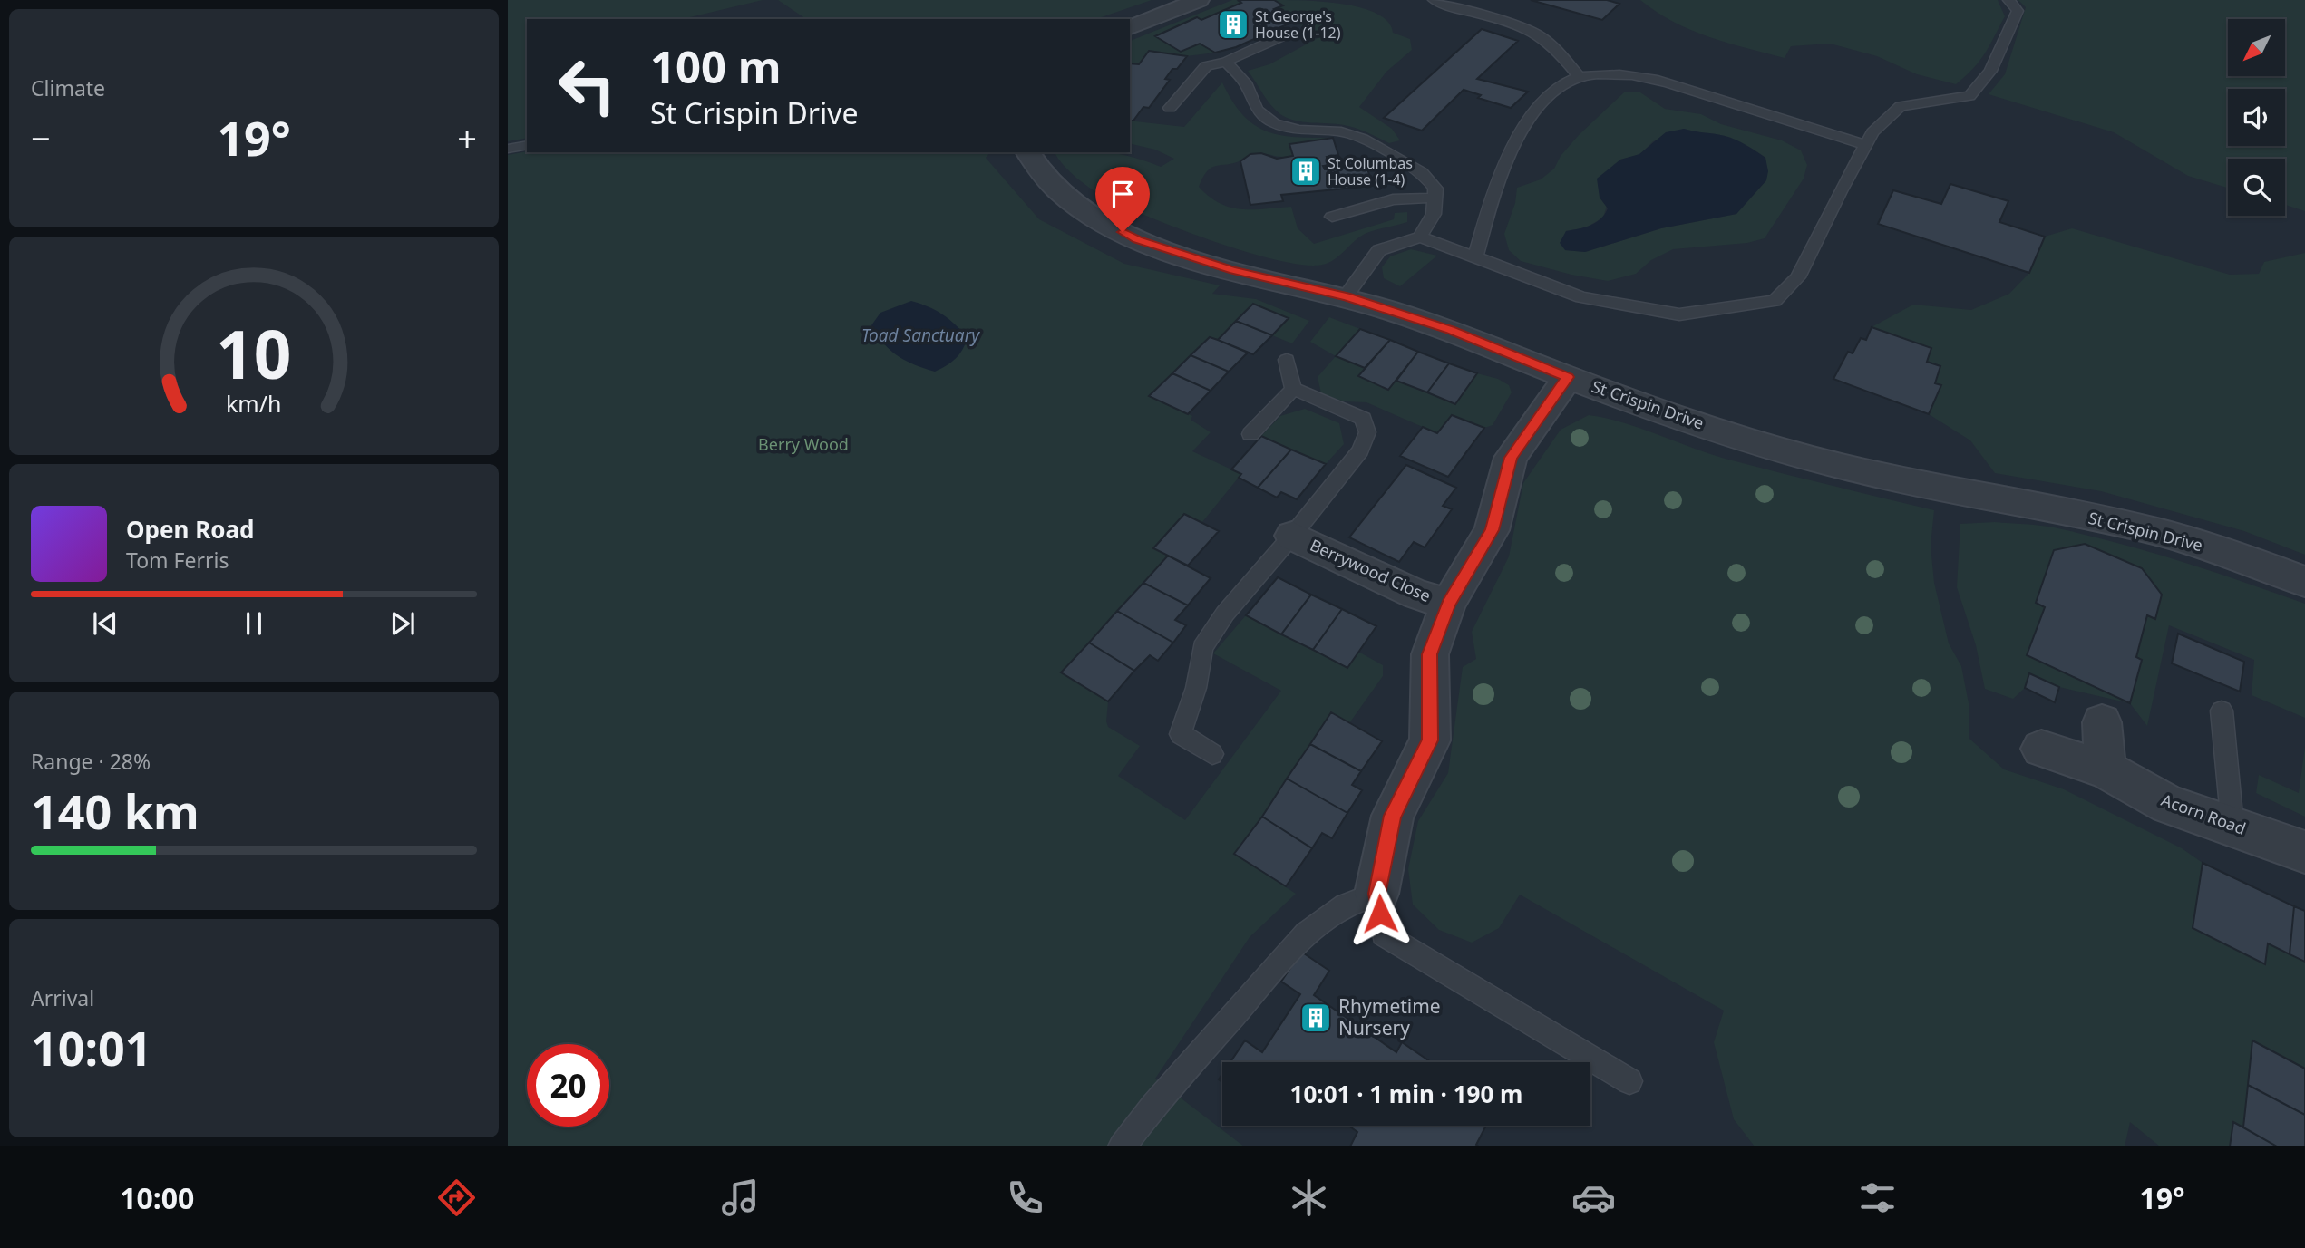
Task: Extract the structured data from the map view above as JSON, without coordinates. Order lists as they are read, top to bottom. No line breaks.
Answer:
{"streets":{"street":["St Crispin Drive","Berrywood Close","Acorn Road"]},"crossings":[["St Crispin Drive","Berrywood Close"]],"water":["Toad Sanctuary"],"parks":["Berry Wood"],"places":{"building":["St George's House (1-12)","St Columbas House (1-4)","Rhymetime Nursery"]},"north":"bottom left","page":{"tile":["Climate",["Range · 28%","140 km"],["Arrival","10:01"]],"turn":["100 m","St Crispin Drive"],"heat":["−","19°","+"],"song":["Open Road","Tom Ferris"],"limit":"20","trip":"10:01 · 1 min · 190 m","tabs":["10:00","19°"],"gauge":["10","km/h"]}}
